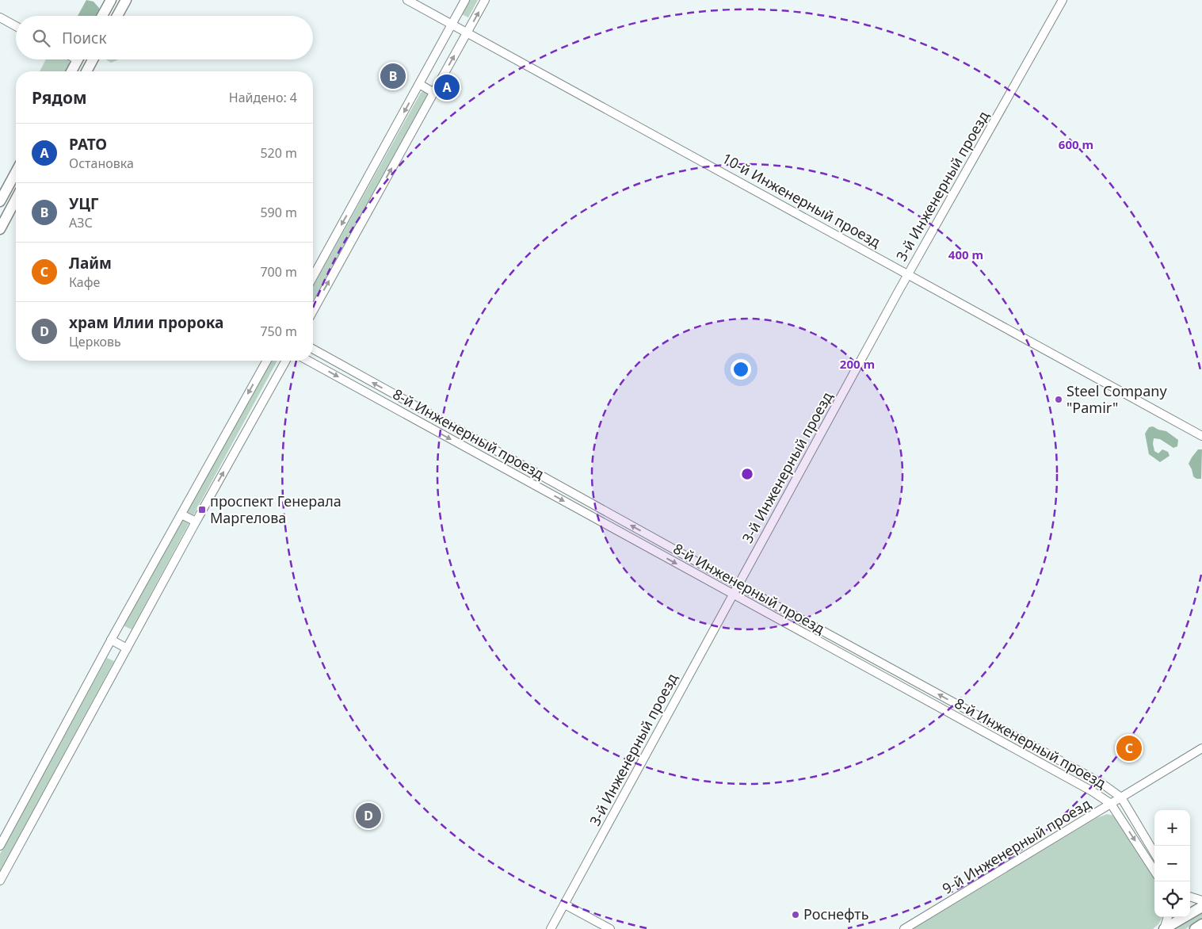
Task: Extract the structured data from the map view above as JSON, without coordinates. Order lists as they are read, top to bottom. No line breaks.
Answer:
{"streets":{"street":["3-й Инженерный проезд","10-й Инженерный проезд","8-й Инженерный проезд","9-й Инженерный проезд"]},"crossings":[["3-й Инженерный проезд","10-й Инженерный проезд"],["3-й Инженерный проезд","8-й Инженерный проезд"],["8-й Инженерный проезд","9-й Инженерный проезд"]],"places":{"other":["Steel Company \"Pamir\"","Роснефть"],"transit":["проспект Генерала Маргелова"]},"page":{"search":"Поиск","pins":["B","A","C","D"],"heading":["Рядом","Найдено: 4"],"list":[{"mark":"A","name":"РАТО","note":"Остановка","value":"520 m"},{"mark":"B","name":"УЦГ","note":"АЗС","value":"590 m"},{"mark":"C","name":"Лайм","note":"Кафе","value":"700 m"},{"mark":"D","name":"храм Илии пророка","note":"Церковь","value":"750 m"}],"map_buttons":["+","−"]},"rings":["600 m","400 m","200 m"]}
